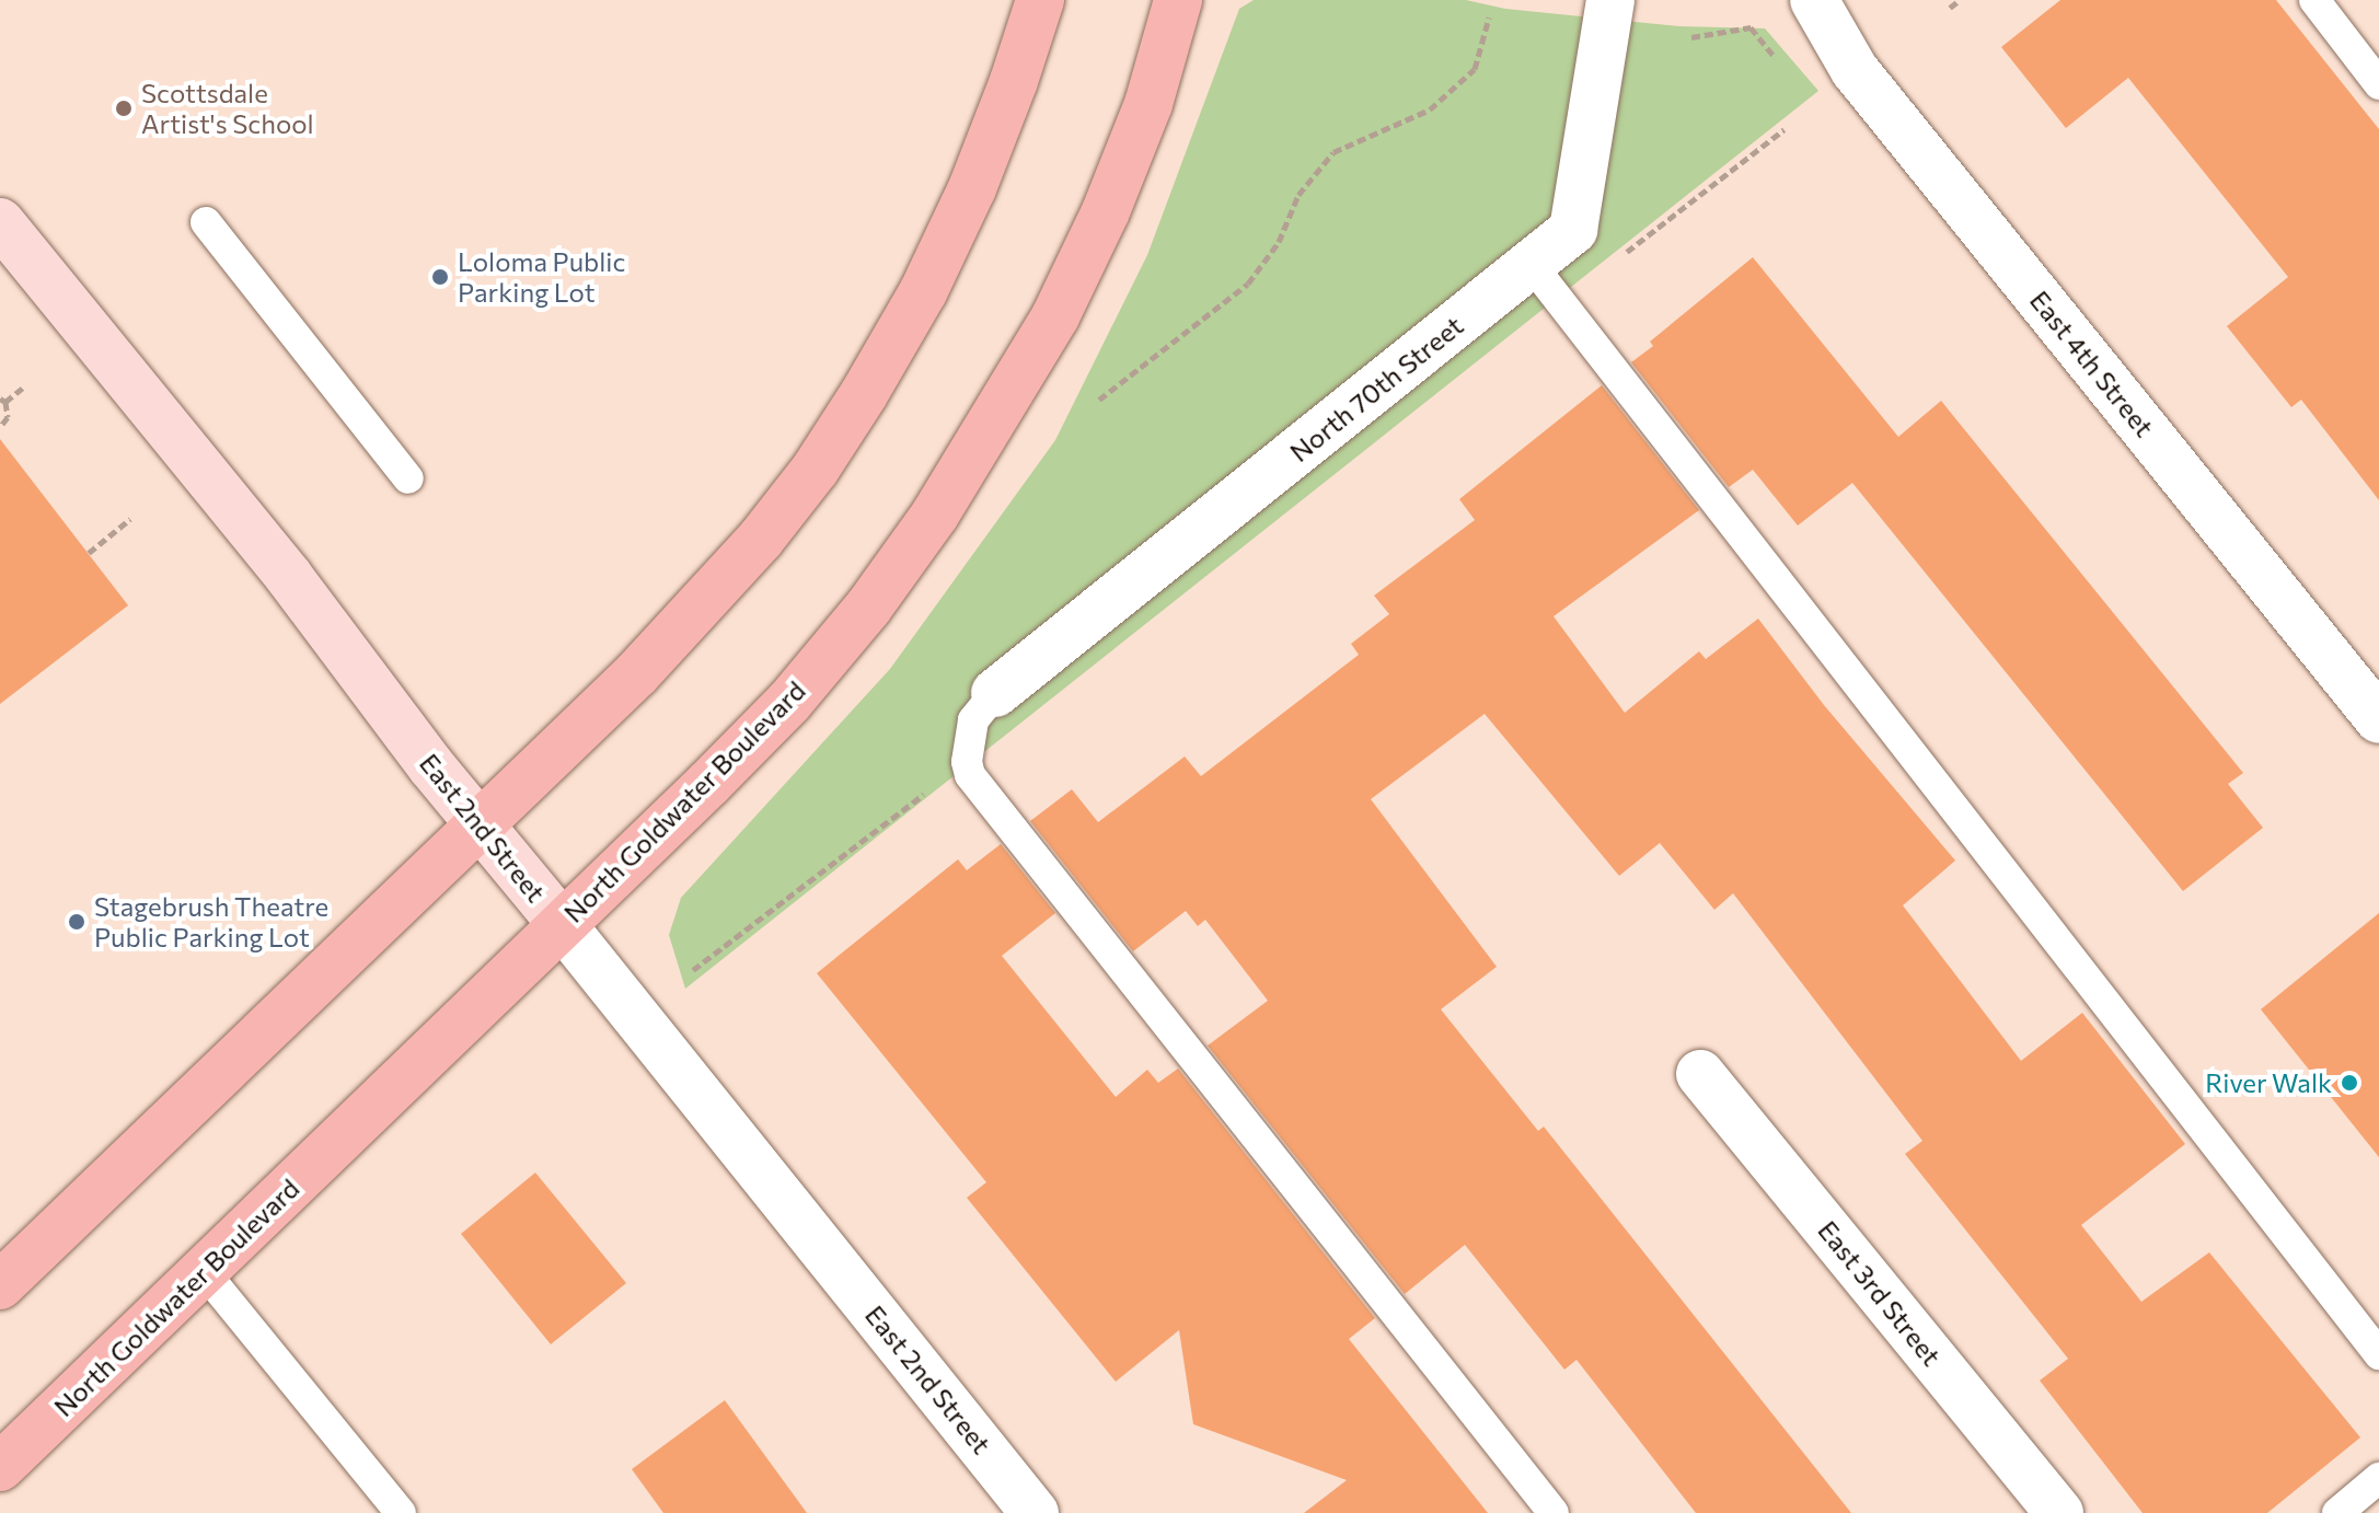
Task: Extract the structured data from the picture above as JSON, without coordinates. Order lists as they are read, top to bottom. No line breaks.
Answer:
{"streets":{"main road":["North Goldwater Boulevard"],"street":["East 4th Street","North 70th Street","East 2nd Street","East 3rd Street"]},"crossings":[["North Goldwater Boulevard","East 2nd Street"]],"places":["Scottsdale Artist's School","Loloma Public Parking Lot","Stagebrush Theatre Public Parking Lot","River Walk"]}
